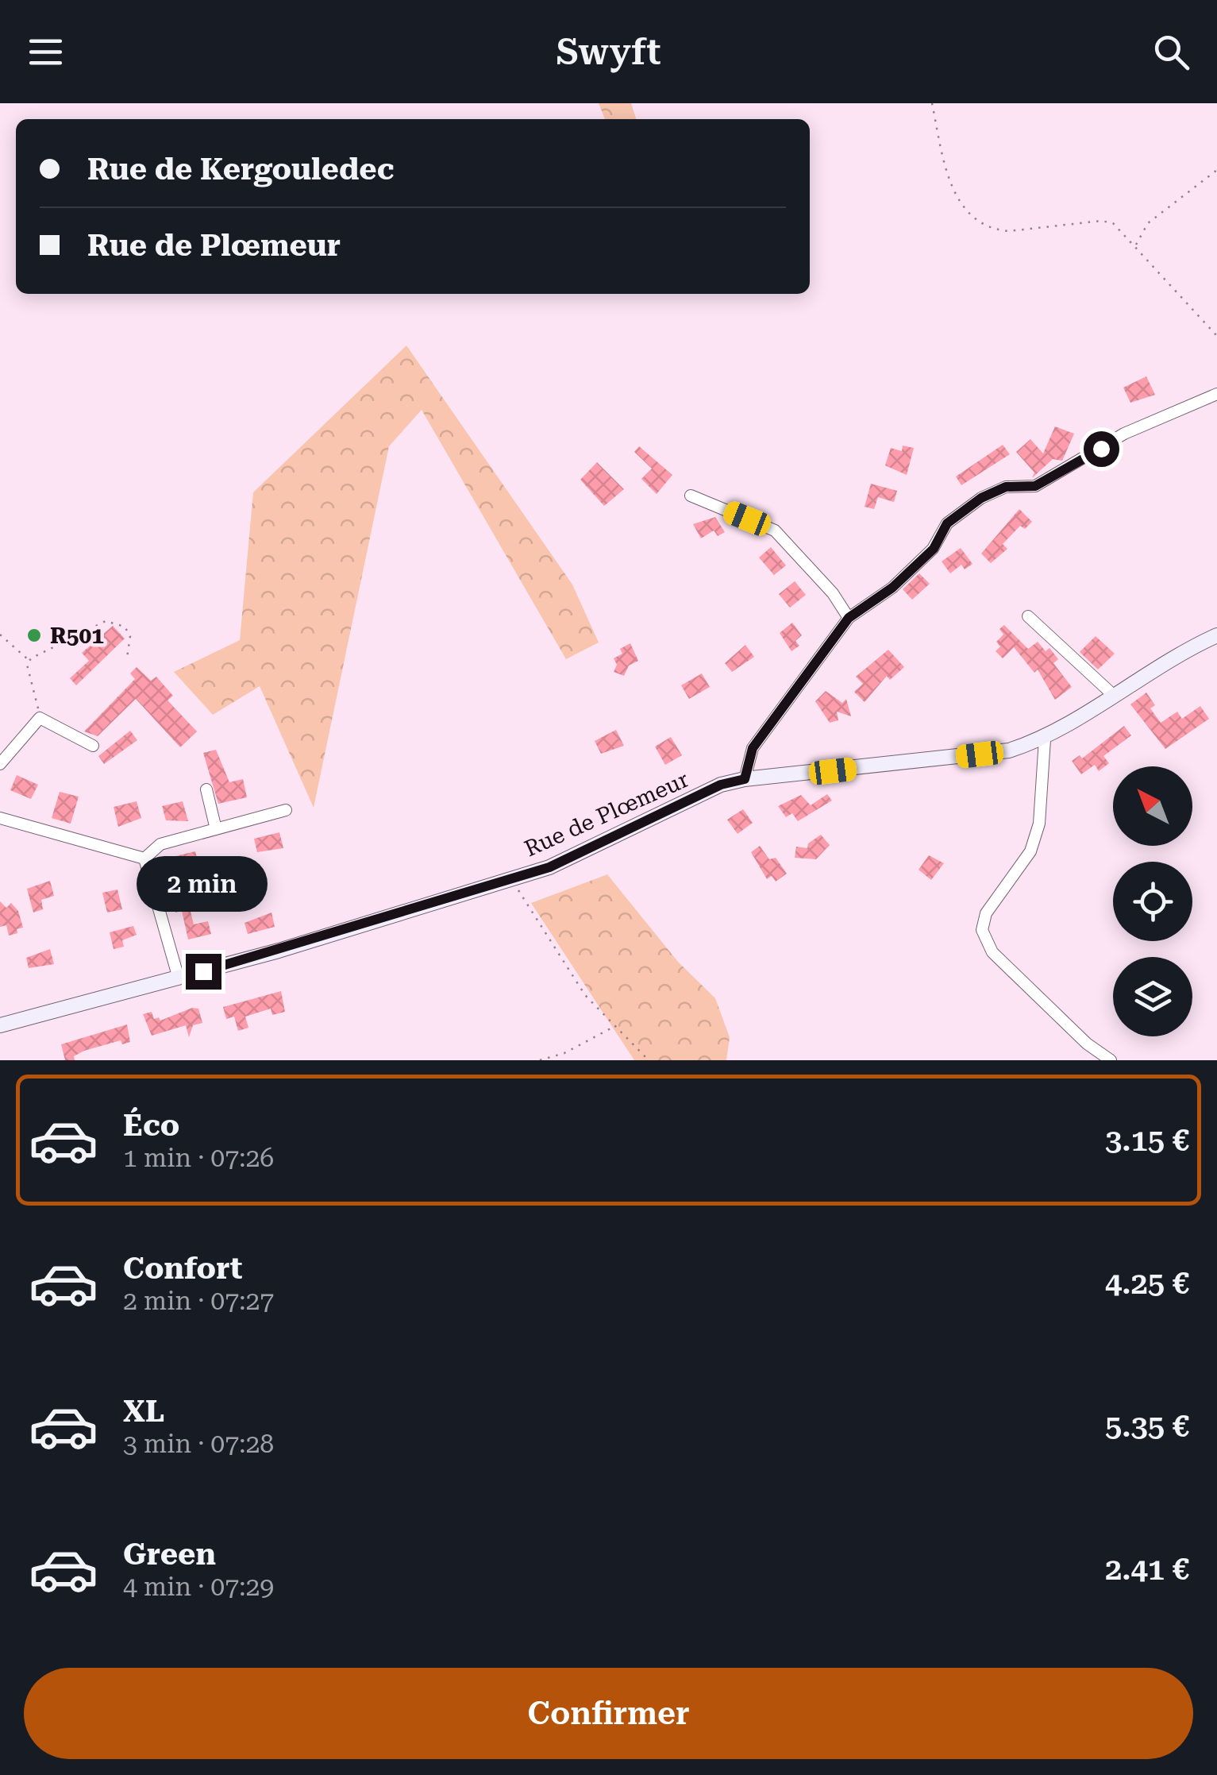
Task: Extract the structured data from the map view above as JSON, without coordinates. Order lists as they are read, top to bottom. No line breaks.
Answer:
{"streets":{"main road":["Rue de Plœmeur"]},"places":["R501"],"north":"top left","page":{"header":"Swyft","banner":["Rue de Kergouledec","Rue de Plœmeur"],"bubble":"2 min","list":[{"name":"Éco","note":"1 min · 07:26","value":"3.15 €"},{"name":"Confort","note":"2 min · 07:27","value":"4.25 €"},{"name":"XL","note":"3 min · 07:28","value":"5.35 €"},{"name":"Green","note":"4 min · 07:29","value":"2.41 €"}],"buttons":"Confirmer"}}
